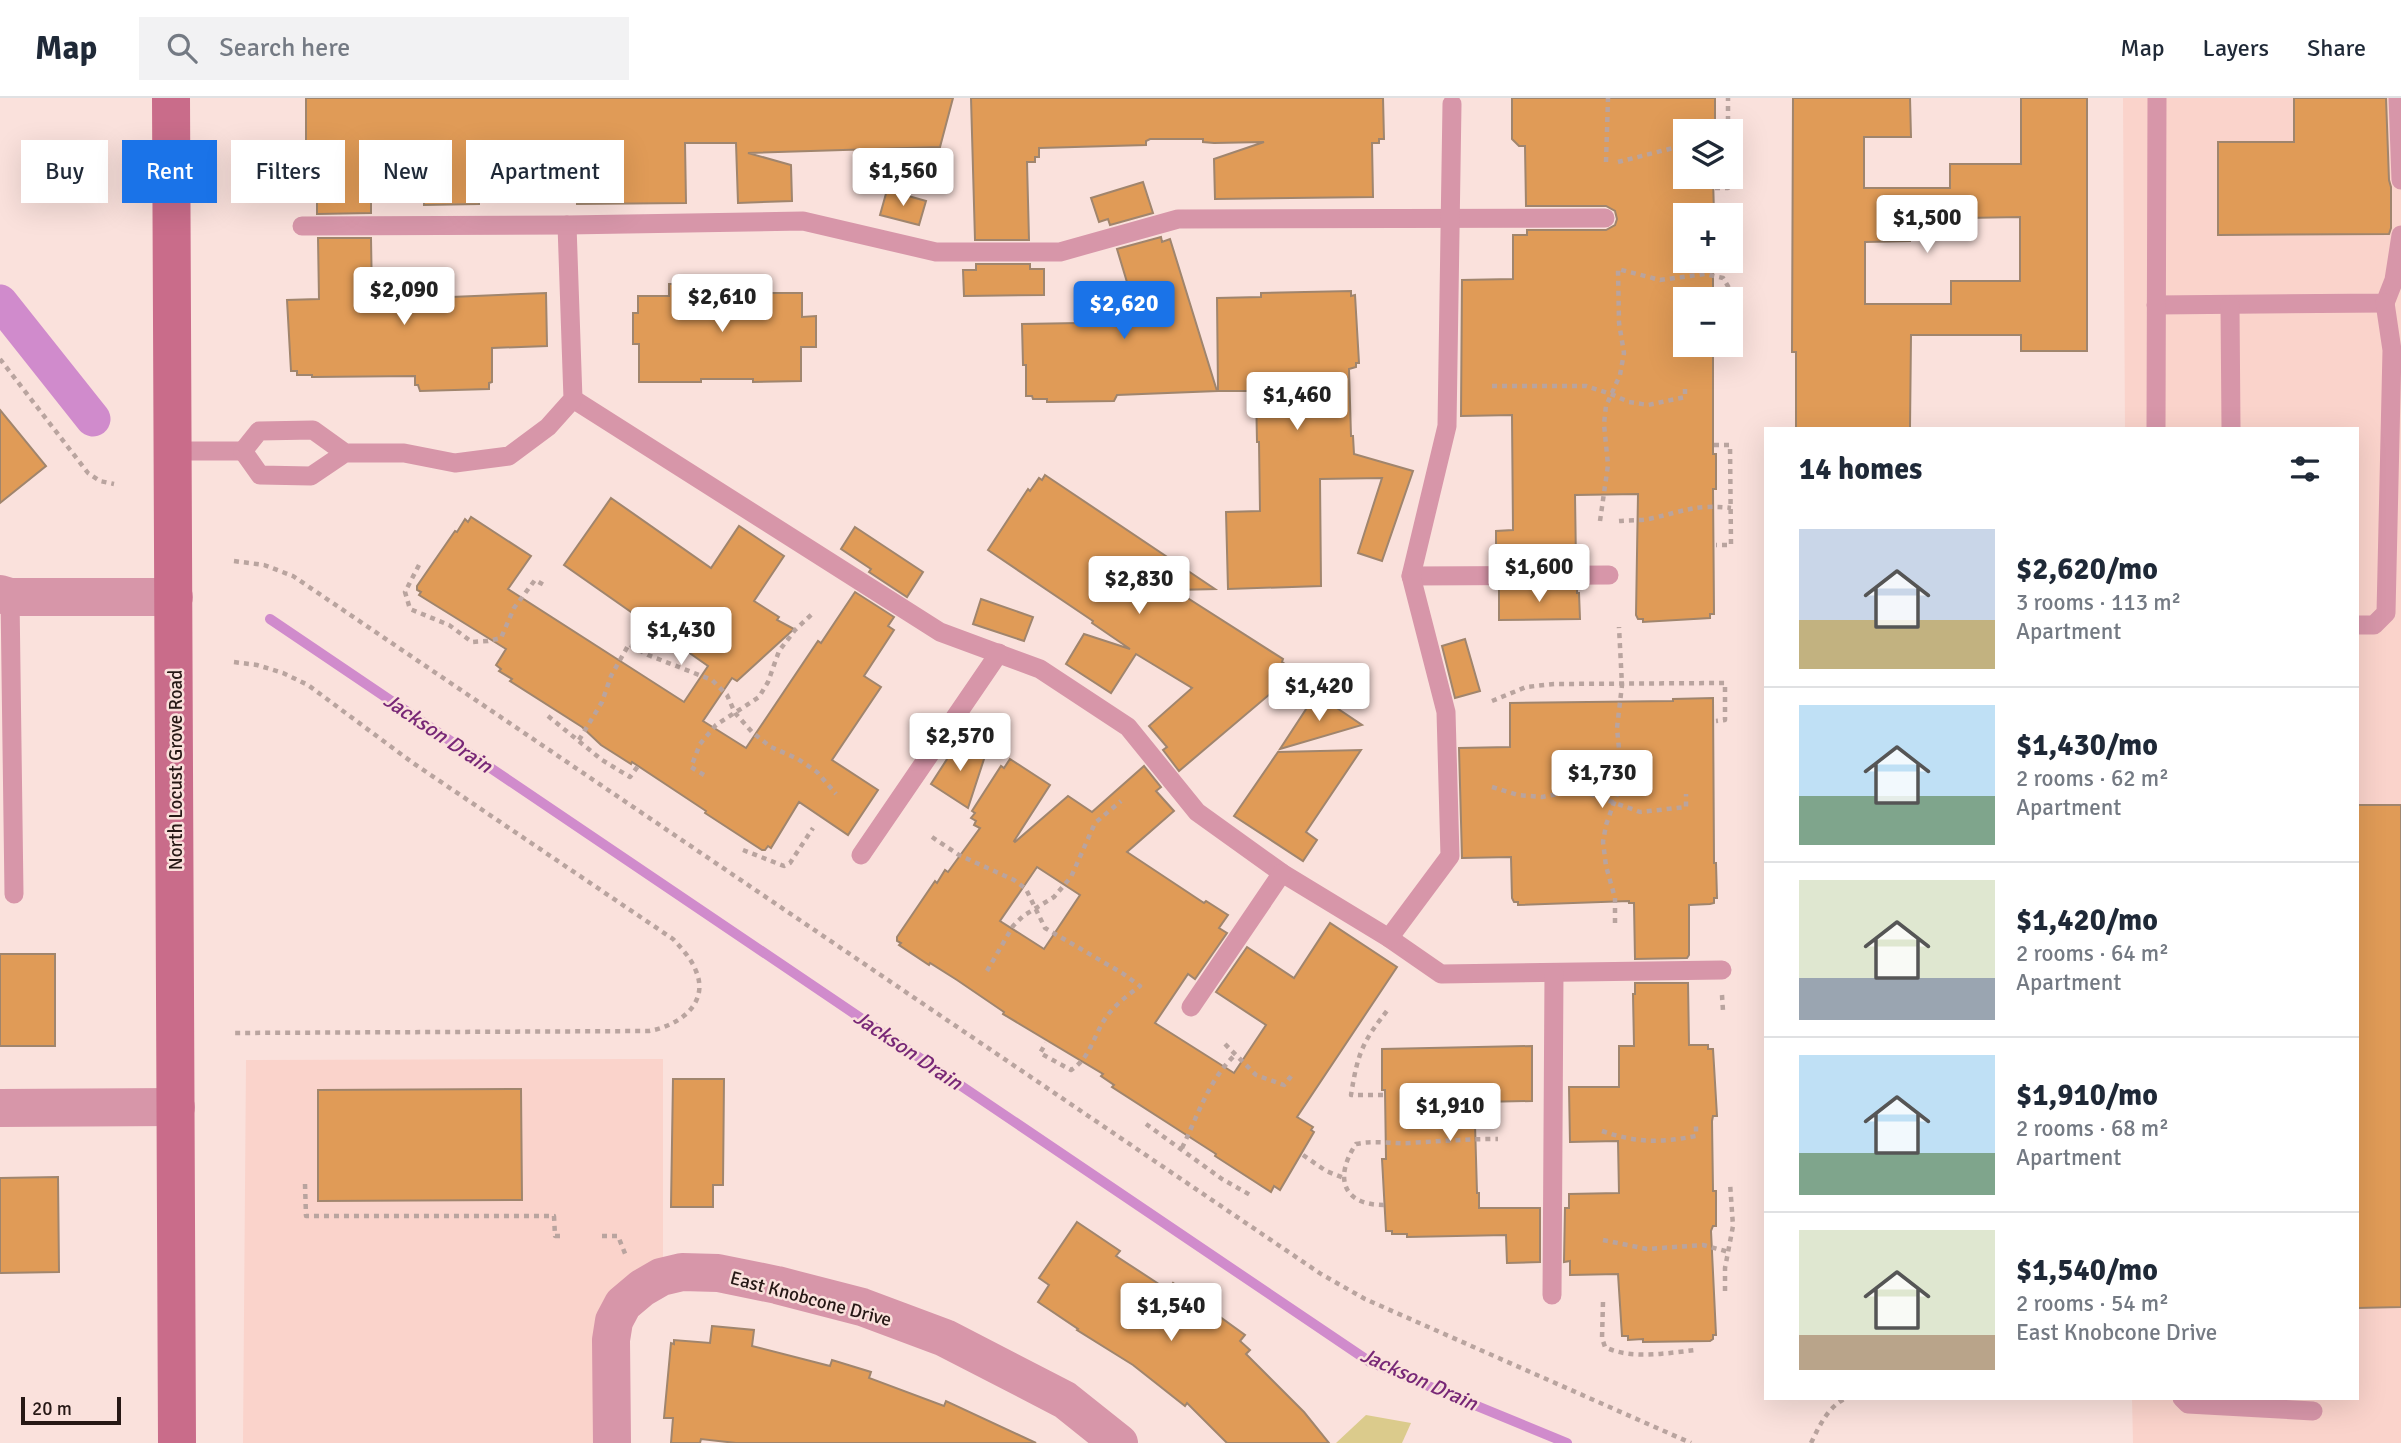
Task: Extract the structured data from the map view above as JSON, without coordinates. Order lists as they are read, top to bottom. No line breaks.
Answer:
{"streets":{"main road":["North Locust Grove Road"],"street":["East Knobcone Drive"]},"water":["Jackson Drain"],"scale_bar":"20 m","page":{"header":"Map","search":"Search here","nav":["Map","Layers","Share"],"map_buttons":["+","−"],"chip":["Buy","Rent","Filters","New","Apartment"],"price":["$1,560","$1,500","$2,090","$2,610","$2,620","$1,460","$1,600","$2,830","$1,430","$1,420","$2,570","$1,730","$1,910","$1,540"],"heading":"14 homes","list":[{"name":"$2,620/mo","note":"3 rooms · 113 m² · Apartment"},{"name":"$1,430/mo","note":"2 rooms · 62 m² · Apartment"},{"name":"$1,420/mo","note":"2 rooms · 64 m² · Apartment"},{"name":"$1,910/mo","note":"2 rooms · 68 m² · Apartment"},{"name":"$1,540/mo","note":"2 rooms · 54 m² · East Knobcone Drive"}],"scale":"20 m"}}
